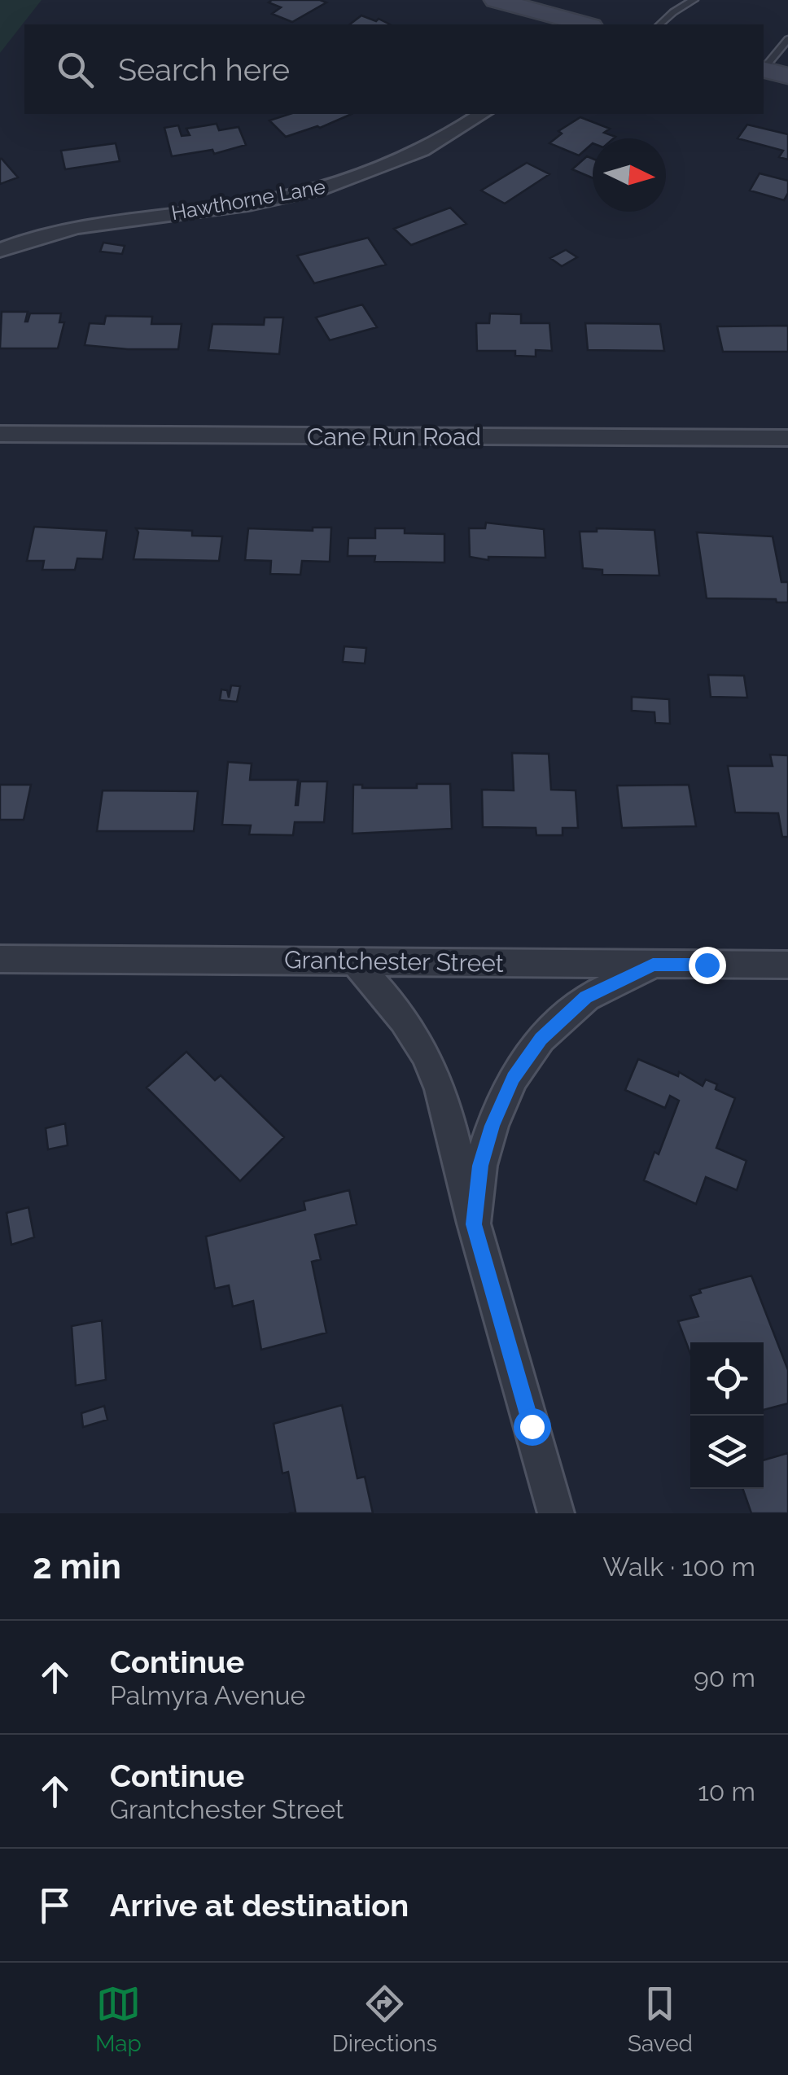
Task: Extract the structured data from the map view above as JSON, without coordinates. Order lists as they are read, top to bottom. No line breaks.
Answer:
{"streets":{"street":["Hawthorne Lane","Cane Run Road","Grantchester Street"]},"north":"right","page":{"search":"Search here","heading":["2 min","Walk · 100 m"],"list":[["Continue","Palmyra Avenue","90 m"],["Continue","Grantchester Street","10 m"],"Arrive at destination"],"nav":["Map","Directions","Saved"]}}
